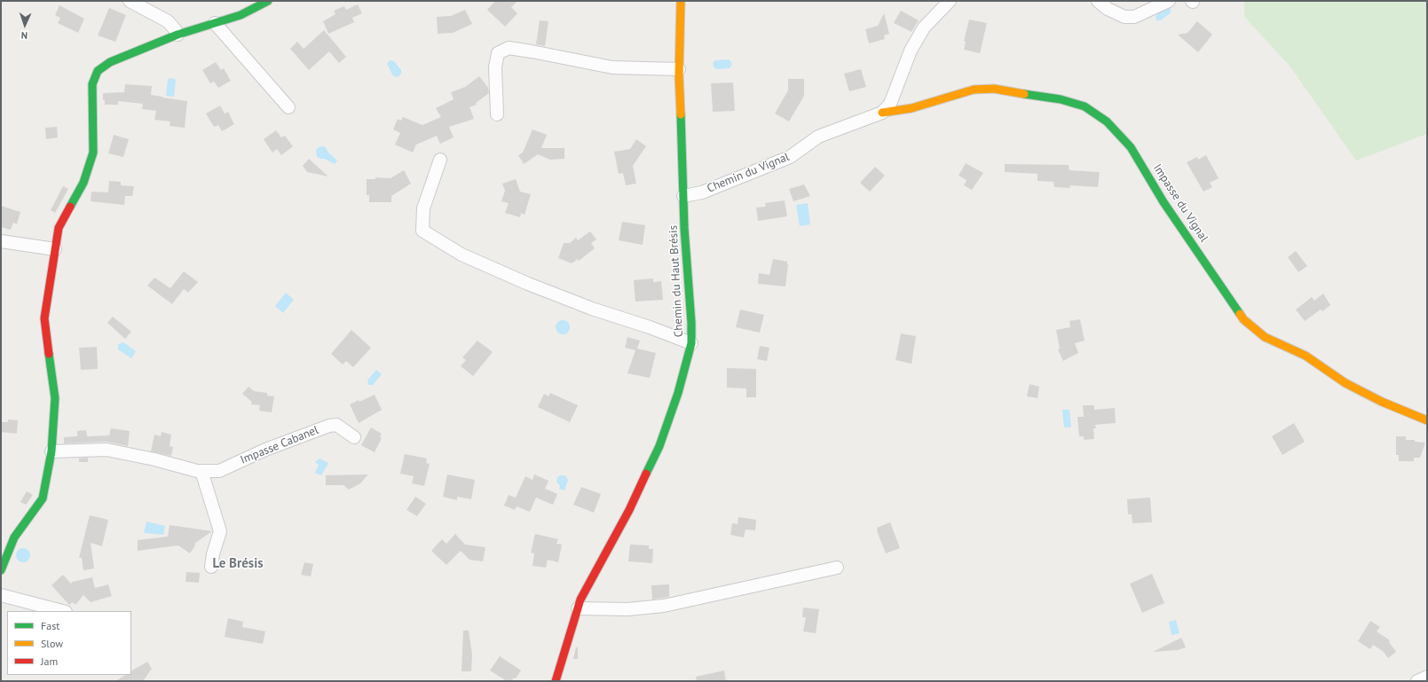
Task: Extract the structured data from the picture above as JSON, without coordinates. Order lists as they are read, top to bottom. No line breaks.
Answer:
{"streets":{"street":["Chemin du Vignal","Impasse du Vignal","Chemin du Haut Brésis","Impasse Cabanel"]},"crossings":[["Chemin du Vignal","Impasse du Vignal"],["Chemin du Vignal","Chemin du Haut Brésis"]],"districts":["Le Brésis"],"legend":["Fast","Slow","Jam"],"north":"bottom"}
